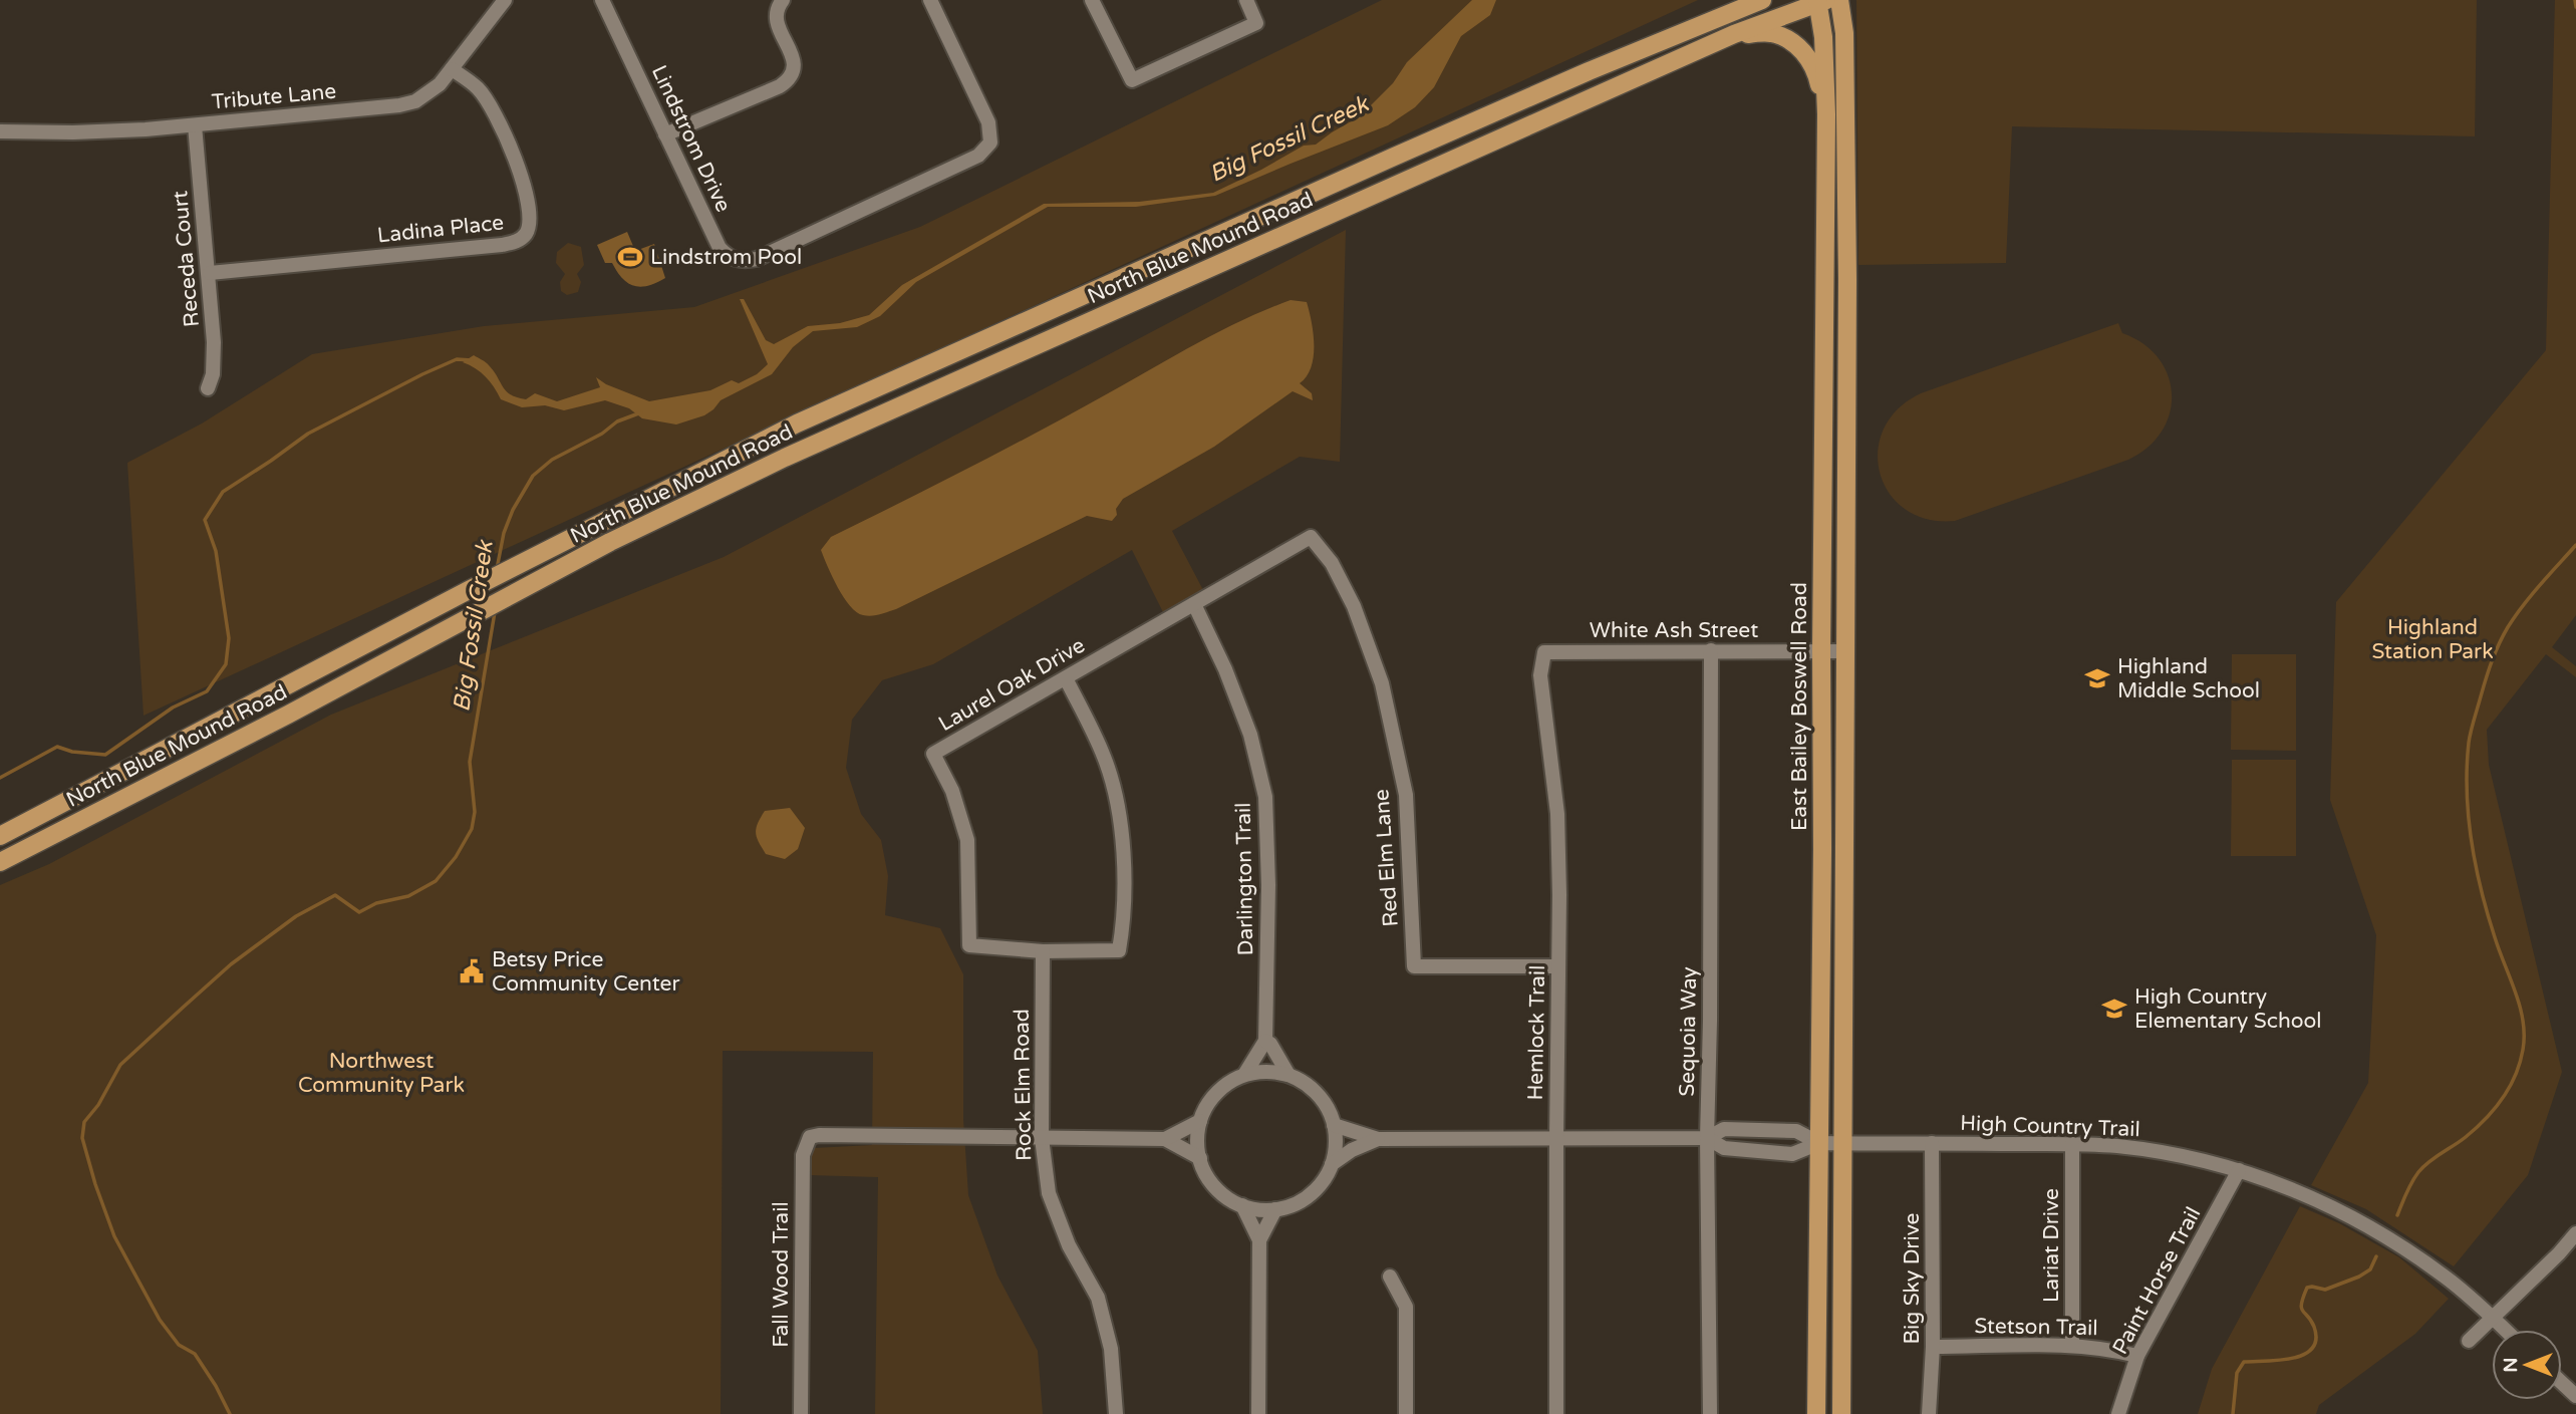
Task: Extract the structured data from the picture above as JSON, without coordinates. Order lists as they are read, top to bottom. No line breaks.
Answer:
{"streets":{"main road":["North Blue Mound Road","East Bailey Boswell Road"],"street":["Tribute Lane","Lindstrom Drive","Ladina Place","Receda Court","White Ash Street","Laurel Oak Drive","Red Elm Lane","Darlington Trail","Sequoia Way","Hemlock Trail","Rock Elm Road","High Country Trail","Lariat Drive","Fall Wood Trail","Big Sky Drive","Paint Horse Trail","Stetson Trail"]},"crossings":[["Tribute Lane","Ladina Place"],["Tribute Lane","Receda Court"],["Ladina Place","Receda Court"],["North Blue Mound Road","East Bailey Boswell Road"],["White Ash Street","East Bailey Boswell Road"],["White Ash Street","Sequoia Way"],["White Ash Street","Hemlock Trail"],["Laurel Oak Drive","Red Elm Lane"],["Laurel Oak Drive","Darlington Trail"],["Laurel Oak Drive","Rock Elm Road"],["East Bailey Boswell Road","High Country Trail"],["Red Elm Lane","Hemlock Trail"],["Rock Elm Road","Fall Wood Trail"],["High Country Trail","Lariat Drive"],["High Country Trail","Big Sky Drive"],["High Country Trail","Paint Horse Trail"],["Lariat Drive","Stetson Trail"],["Big Sky Drive","Stetson Trail"],["Paint Horse Trail","Stetson Trail"]],"water":["Big Fossil Creek"],"parks":["Highland Station Park","Northwest Community Park"],"places":{"sports":["Lindstrom Pool"],"school or university":["Highland Middle School","High Country Elementary School"],"public building":["Betsy Price Community Center"]},"north":"left"}
